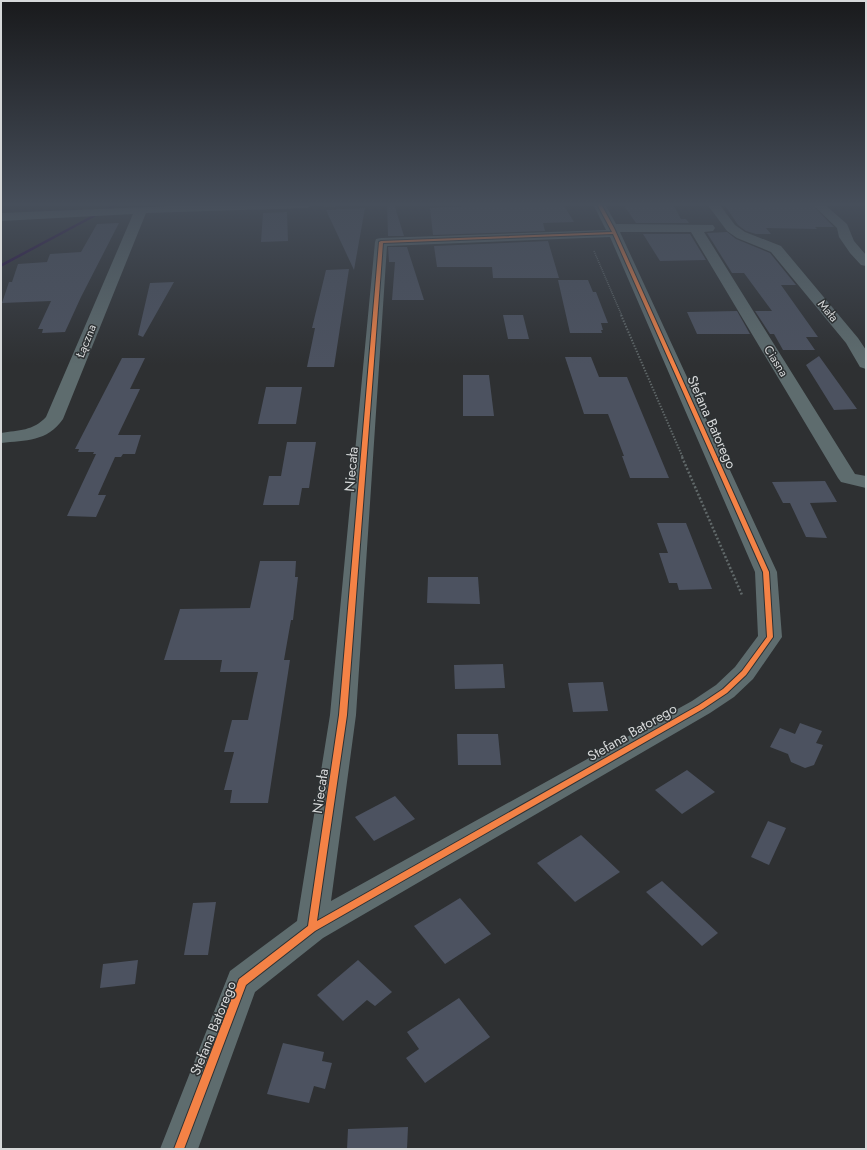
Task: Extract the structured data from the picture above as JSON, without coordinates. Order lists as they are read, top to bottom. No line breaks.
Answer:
{"streets":{"street":["Mała","Łączna","Ciasna","Stefana Batorego","Niecała"]},"crossings":[["Stefana Batorego","Niecała"]]}
